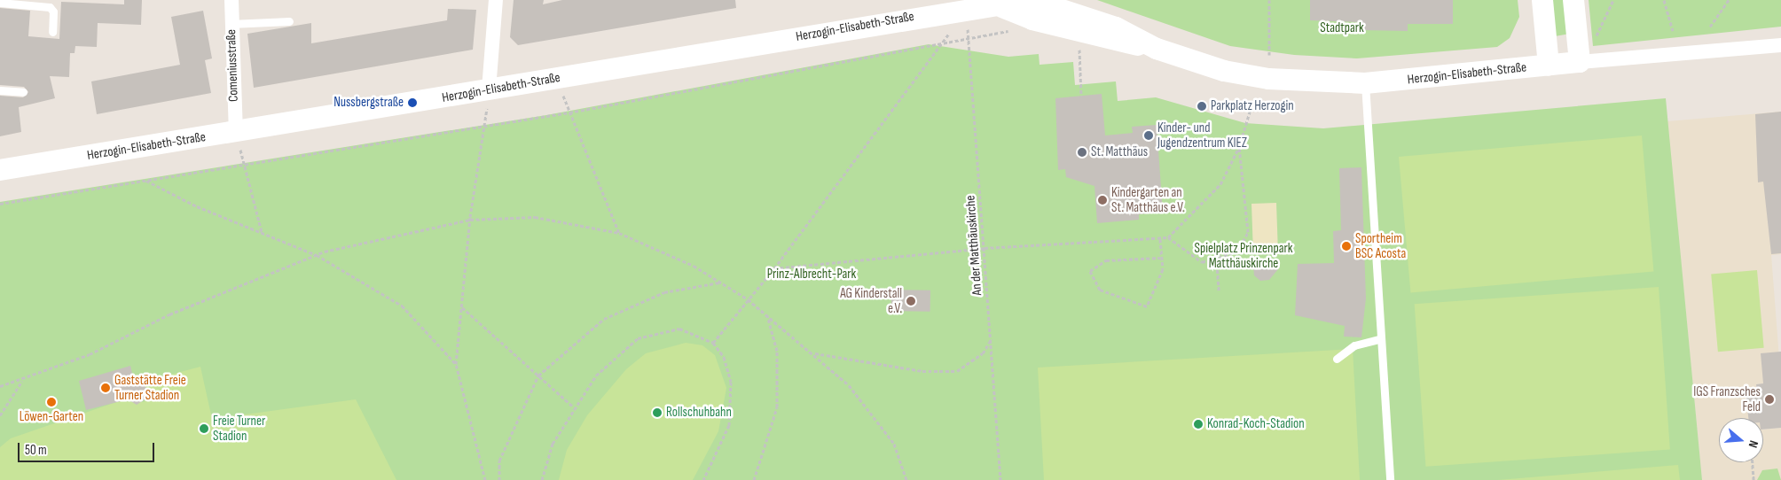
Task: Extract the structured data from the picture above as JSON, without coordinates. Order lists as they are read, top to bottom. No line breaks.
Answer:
{"streets":{"street":["Herzogin-Elisabeth-Straße","Comeniusstraße"],"path":["An der Matthäuskirche"]},"crossings":[["Herzogin-Elisabeth-Straße","Comeniusstraße"],["Herzogin-Elisabeth-Straße","An der Matthäuskirche"]],"parks":["Stadtpark","Spielplatz Prinzenpark Matthäuskirche","Prinz-Albrecht-Park"],"places":["Nussbergstraße","Parkplatz Herzogin","Kinder- und Jugendzentrum KIEZ","St. Matthäus","Kindergarten an St. Matthäus e.V.","Sportheim BSC Acosta","AG Kinderstall e.V.","Gaststätte Freie Turner Stadion","IGS Franzsches Feld","Löwen-Garten","Rollschuhbahn","Konrad-Koch-Stadion","Freie Turner Stadion"],"scale_bar":"50 m","north":"right"}
